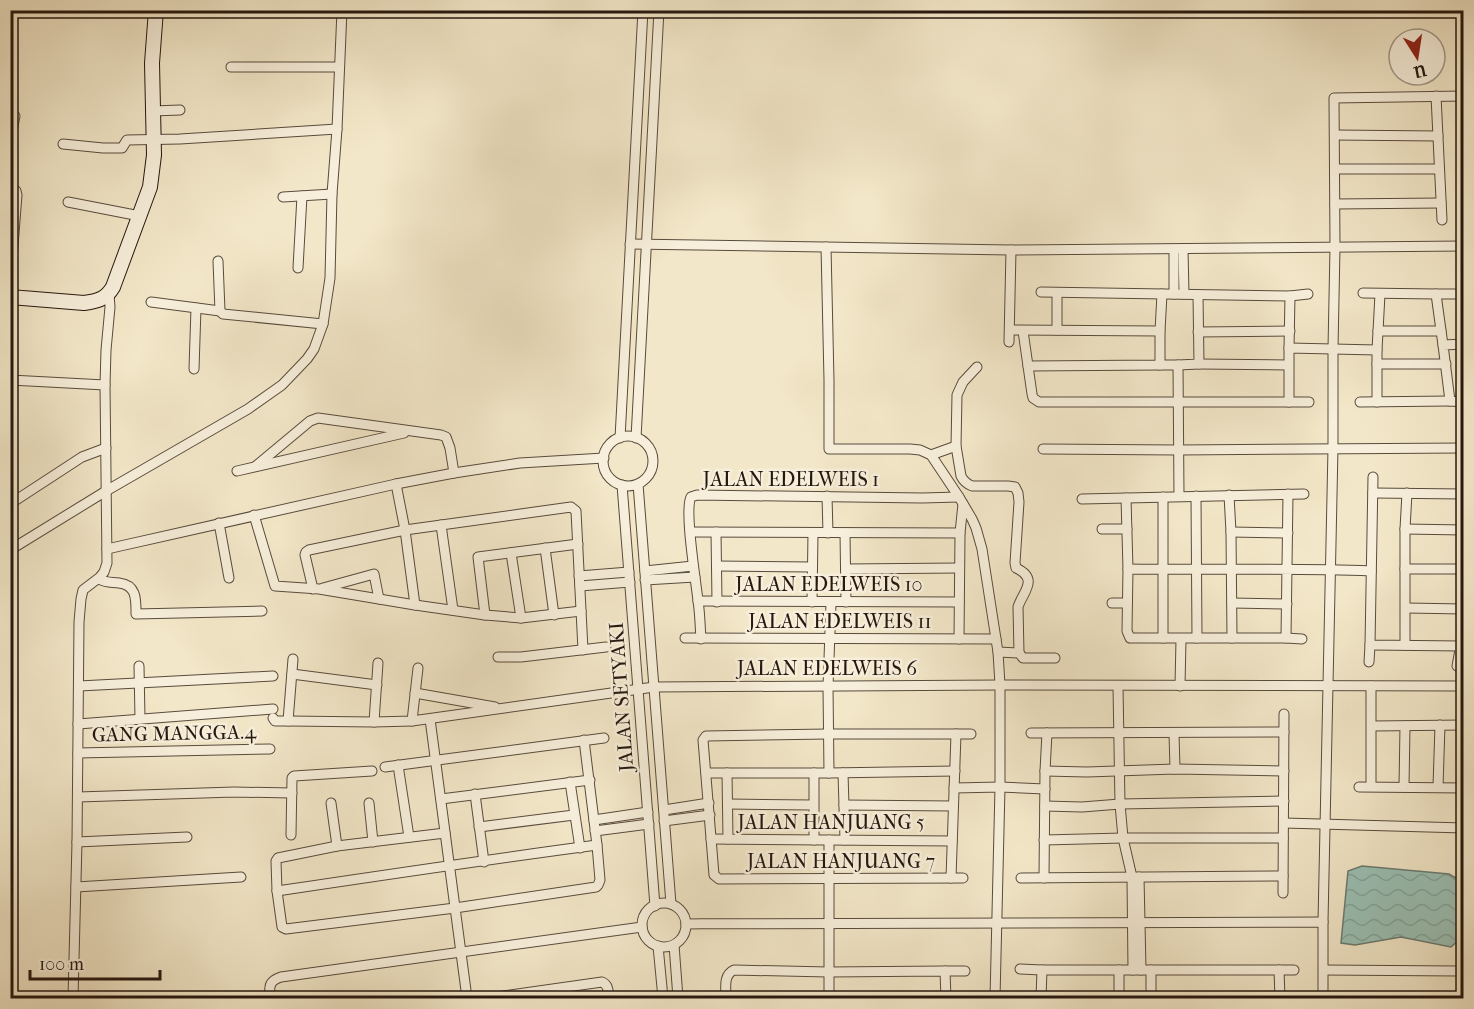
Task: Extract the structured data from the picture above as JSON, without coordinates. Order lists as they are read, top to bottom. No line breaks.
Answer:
{"streets":{"street":["JALAN EDELWEIS 1","JALAN EDELWEIS 10","JALAN EDELWEIS 11","JALAN EDELWEIS 6","JALAN SETYAKI","GANG MANGGA.4","JALAN HANJUANG 5","JALAN HANJUANG 7"]},"crossings":[["JALAN EDELWEIS 1","JALAN EDELWEIS 10"],["JALAN EDELWEIS 1","JALAN EDELWEIS 11"],["JALAN EDELWEIS 6","JALAN SETYAKI"],["JALAN HANJUANG 5","JALAN HANJUANG 7"]],"scale_bar":"100 m","north":"bottom"}
